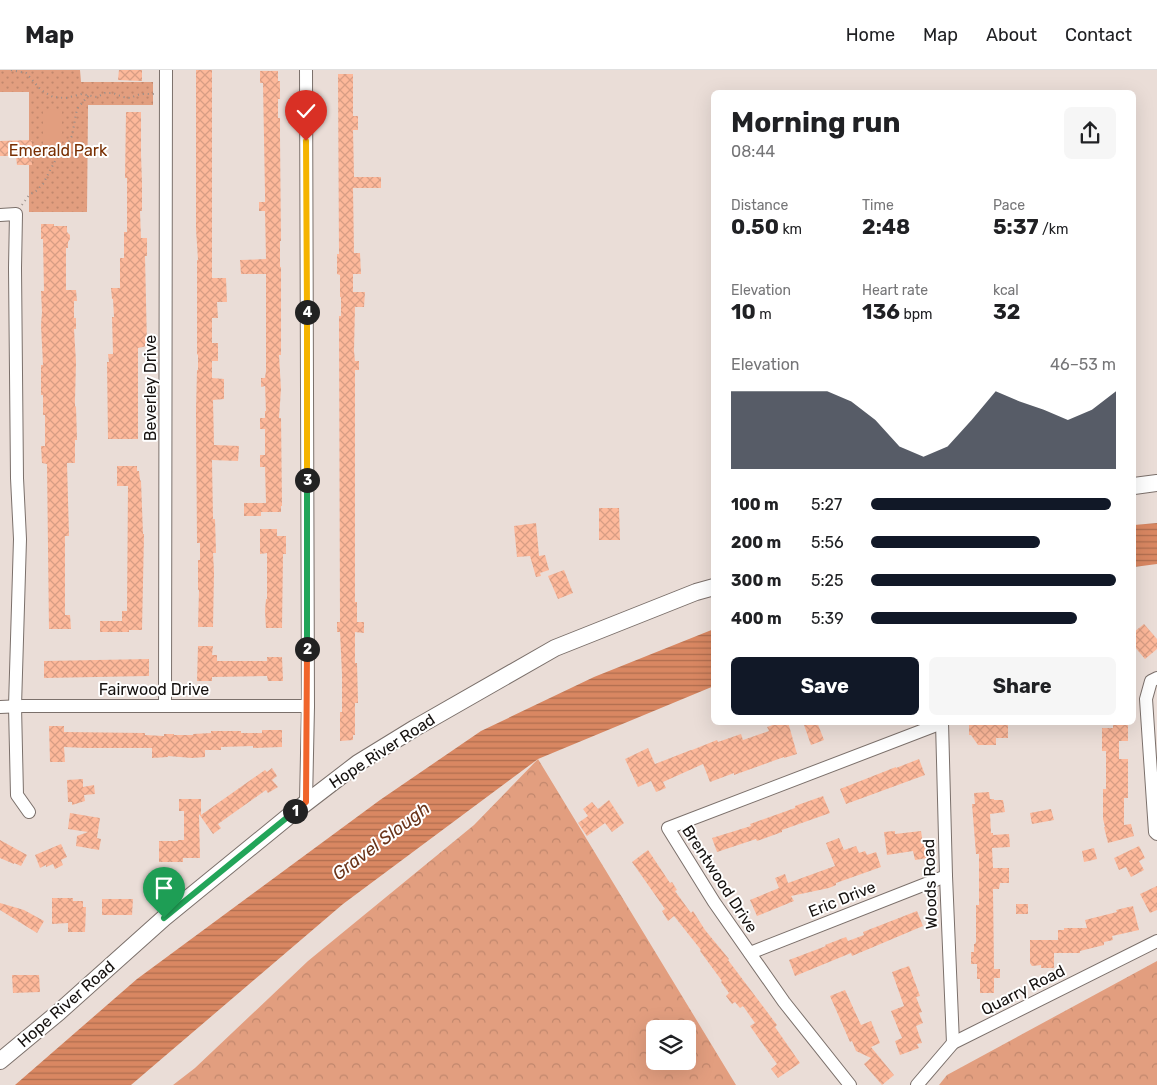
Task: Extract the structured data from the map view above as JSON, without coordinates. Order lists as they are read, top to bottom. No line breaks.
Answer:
{"streets":{"street":["Beverley Drive","Fairwood Drive","Hope River Road","Brentwood Drive","Woods Road","Eric Drive","Quarry Road"]},"crossings":[["Beverley Drive","Fairwood Drive"],["Brentwood Drive","Eric Drive"],["Woods Road","Eric Drive"],["Woods Road","Quarry Road"]],"water":["Gravel Slough"],"parks":["Emerald Park"],"page":{"header":"Map","nav":["Home","Map","About","Contact"],"heading":["Morning run","08:44"],"stats":[["Distance","0.50 km"],["Time","2:48"],["Pace","5:37 /km"],["Elevation","10 m"],["Heart rate","136 bpm"],["kcal","32"]],"pins":["4","3","2","1"],"chart":["Elevation","46–53 m"],"list":[{"name":"100 m","note":"5:27"},{"name":"200 m","note":"5:56"},{"name":"300 m","note":"5:25"},{"name":"400 m","note":"5:39"}],"buttons":["Save","Share"]}}
